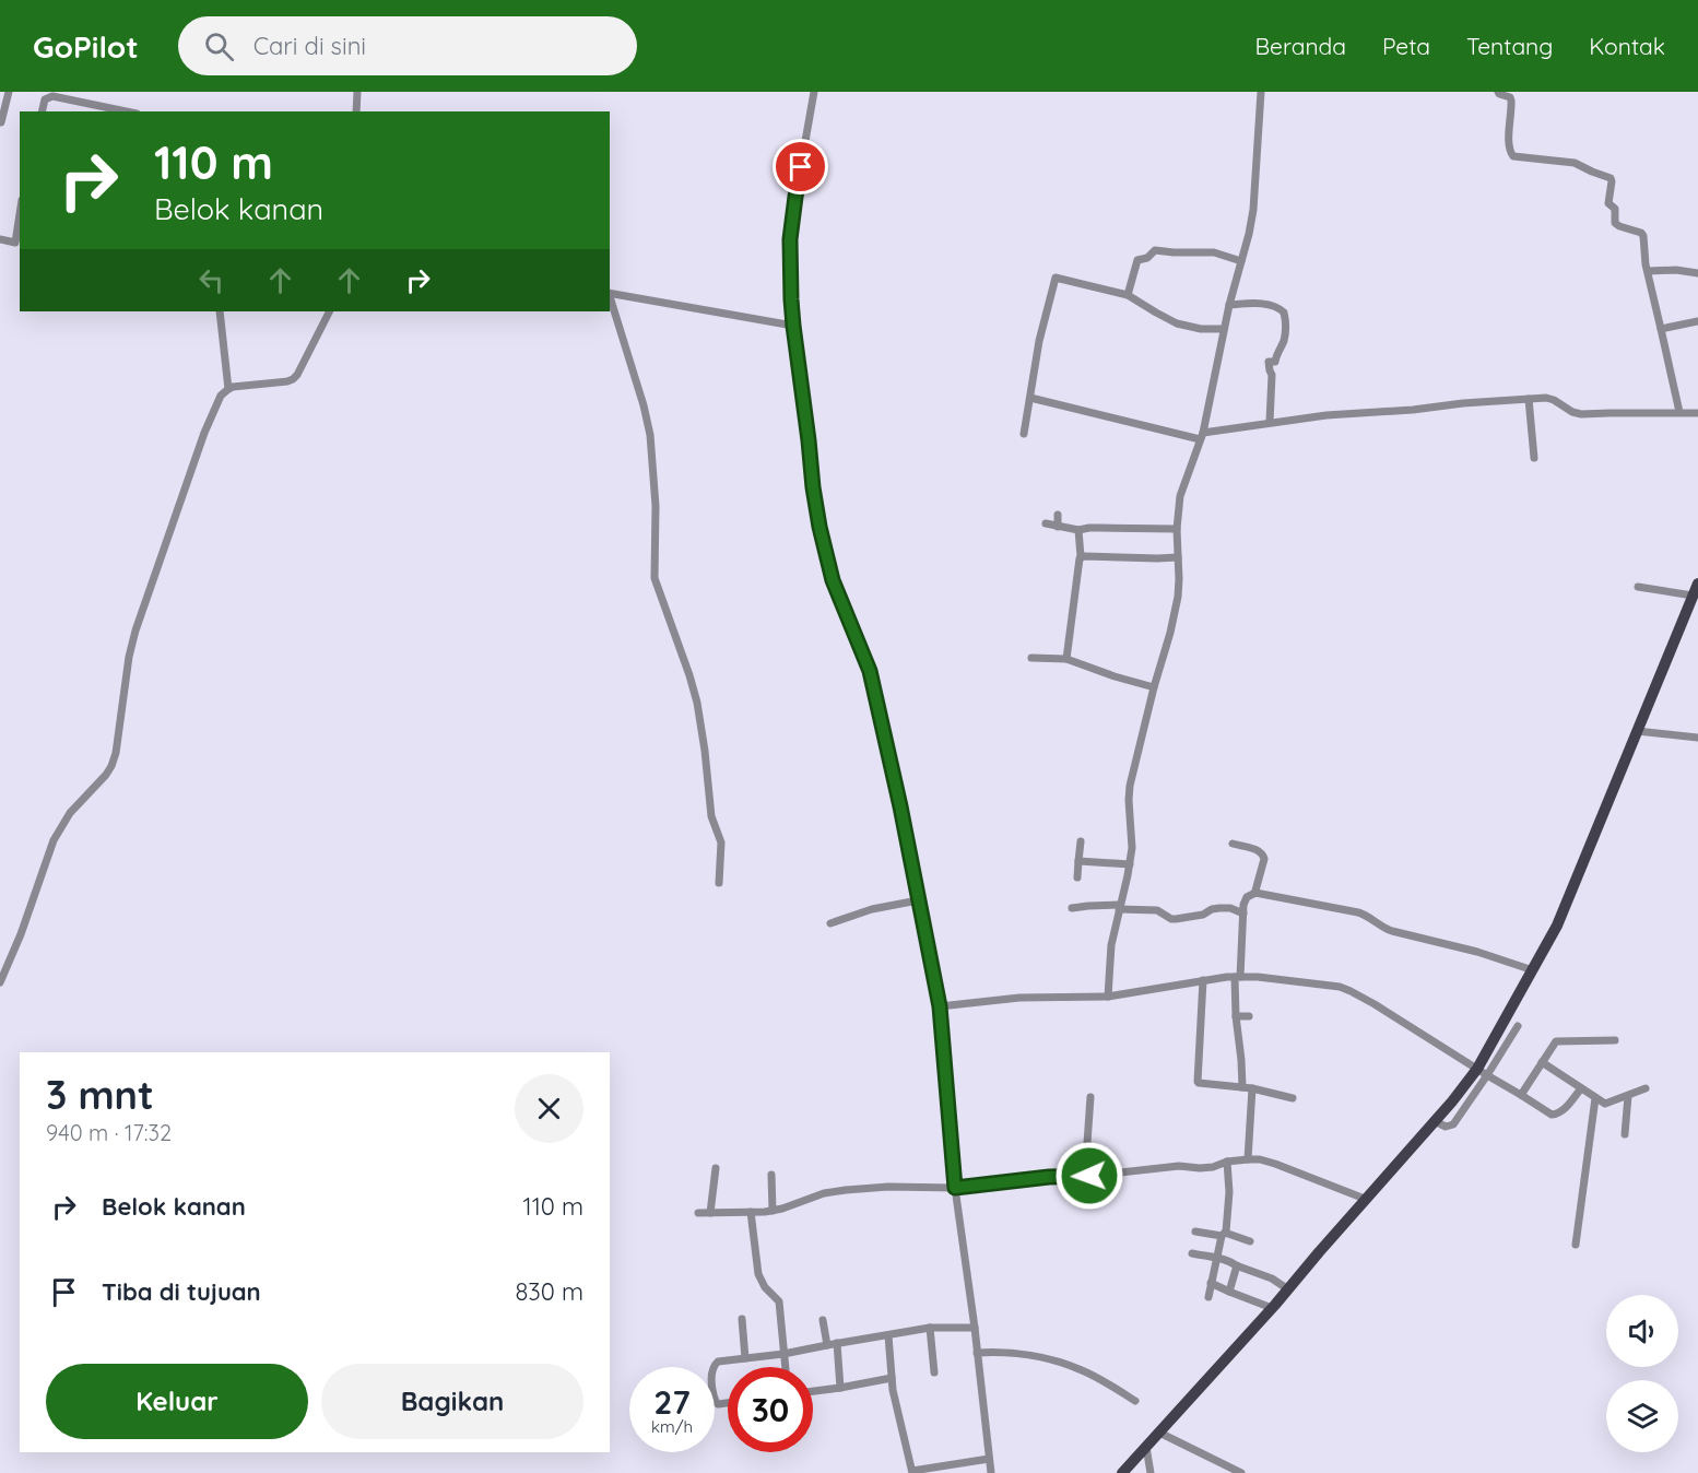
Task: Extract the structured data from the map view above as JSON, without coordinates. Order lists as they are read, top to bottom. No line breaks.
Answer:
{"page":{"header":"GoPilot","search":"Cari di sini","nav":["Beranda","Peta","Tentang","Kontak"],"turn":["110 m","Belok kanan"],"heading":["3 mnt","940 m · 17:32"],"list":[{"name":"Belok kanan","value":"110 m"},{"name":"Tiba di tujuan","value":"830 m"}],"buttons":["Keluar","Bagikan"],"speed":"27 km/h","limit":"30"}}
